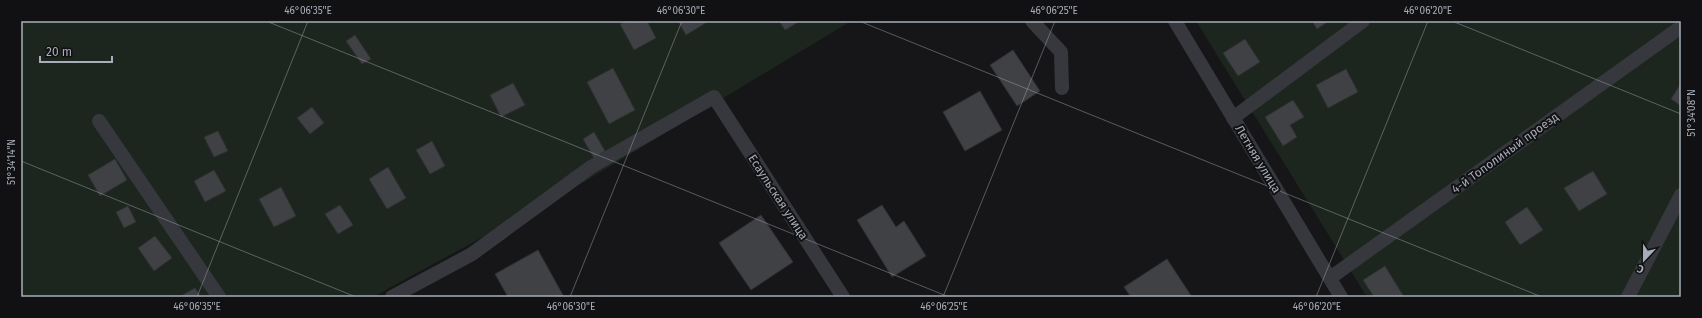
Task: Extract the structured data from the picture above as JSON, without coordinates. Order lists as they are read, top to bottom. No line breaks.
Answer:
{"streets":{"lane":["4-й Тополиный проезд","Летняя улица","Есаульская улица"]},"crossings":[["4-й Тополиный проезд","Летняя улица"]],"scale_bar":"20 m","north":"bottom","coordinates":["46°06'35\"E","46°06'30\"E","46°06'25\"E","46°06'20\"E","51°34'08\"N","51°34'14\"N"]}
